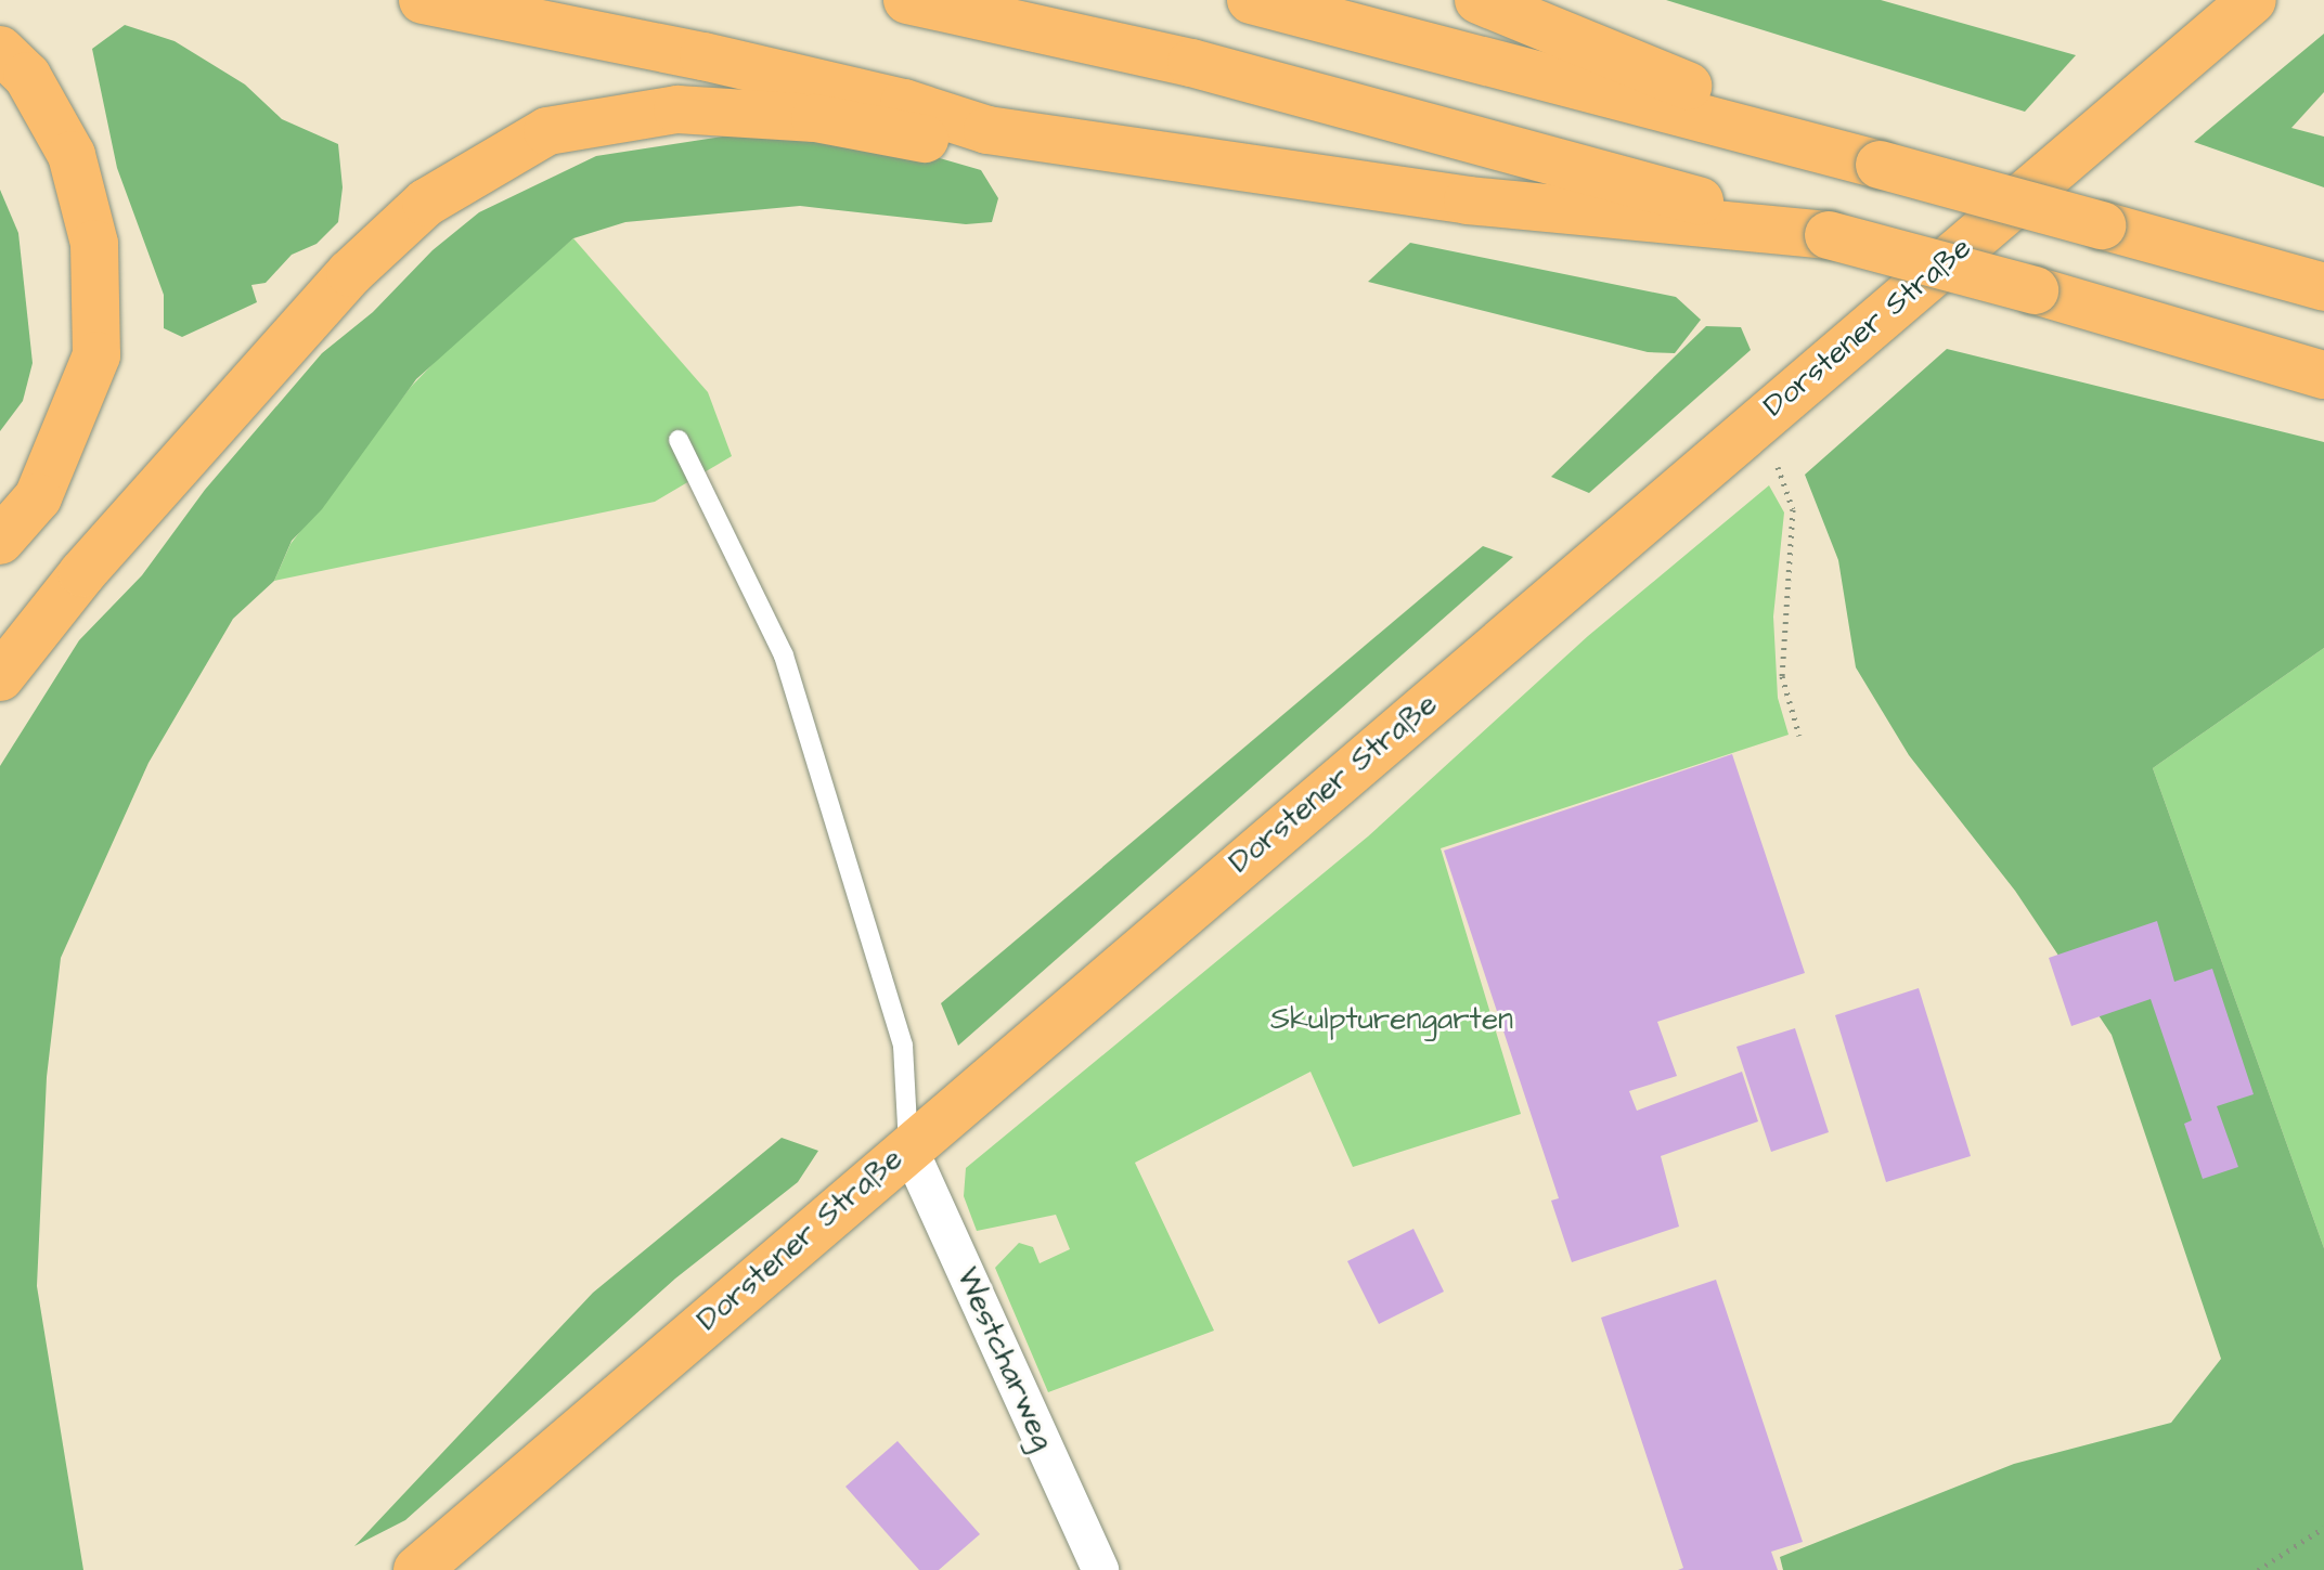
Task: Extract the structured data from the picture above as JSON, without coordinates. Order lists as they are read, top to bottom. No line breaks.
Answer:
{"streets":{"main road":["Dorstener Straße"],"street":["Westcharweg"]},"crossings":[["Dorstener Straße","Westcharweg"]],"parks":["Skulpturengarten"]}
